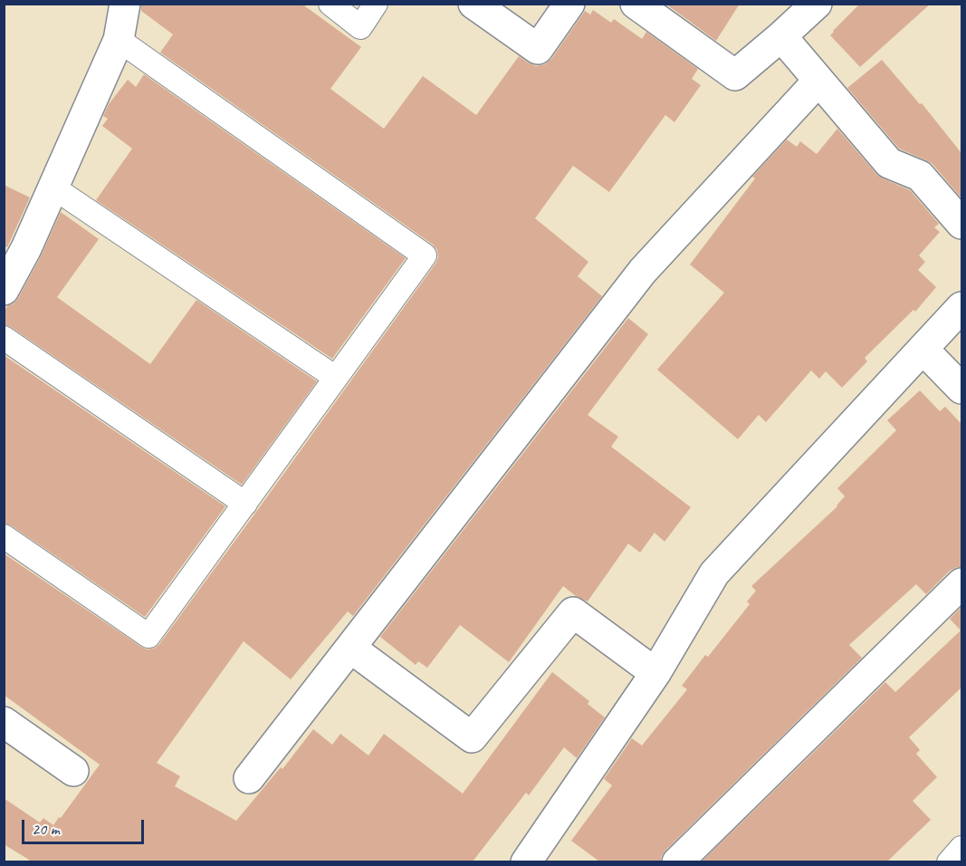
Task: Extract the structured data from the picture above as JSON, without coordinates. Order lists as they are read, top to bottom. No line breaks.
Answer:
{"scale_bar":"20 m"}
